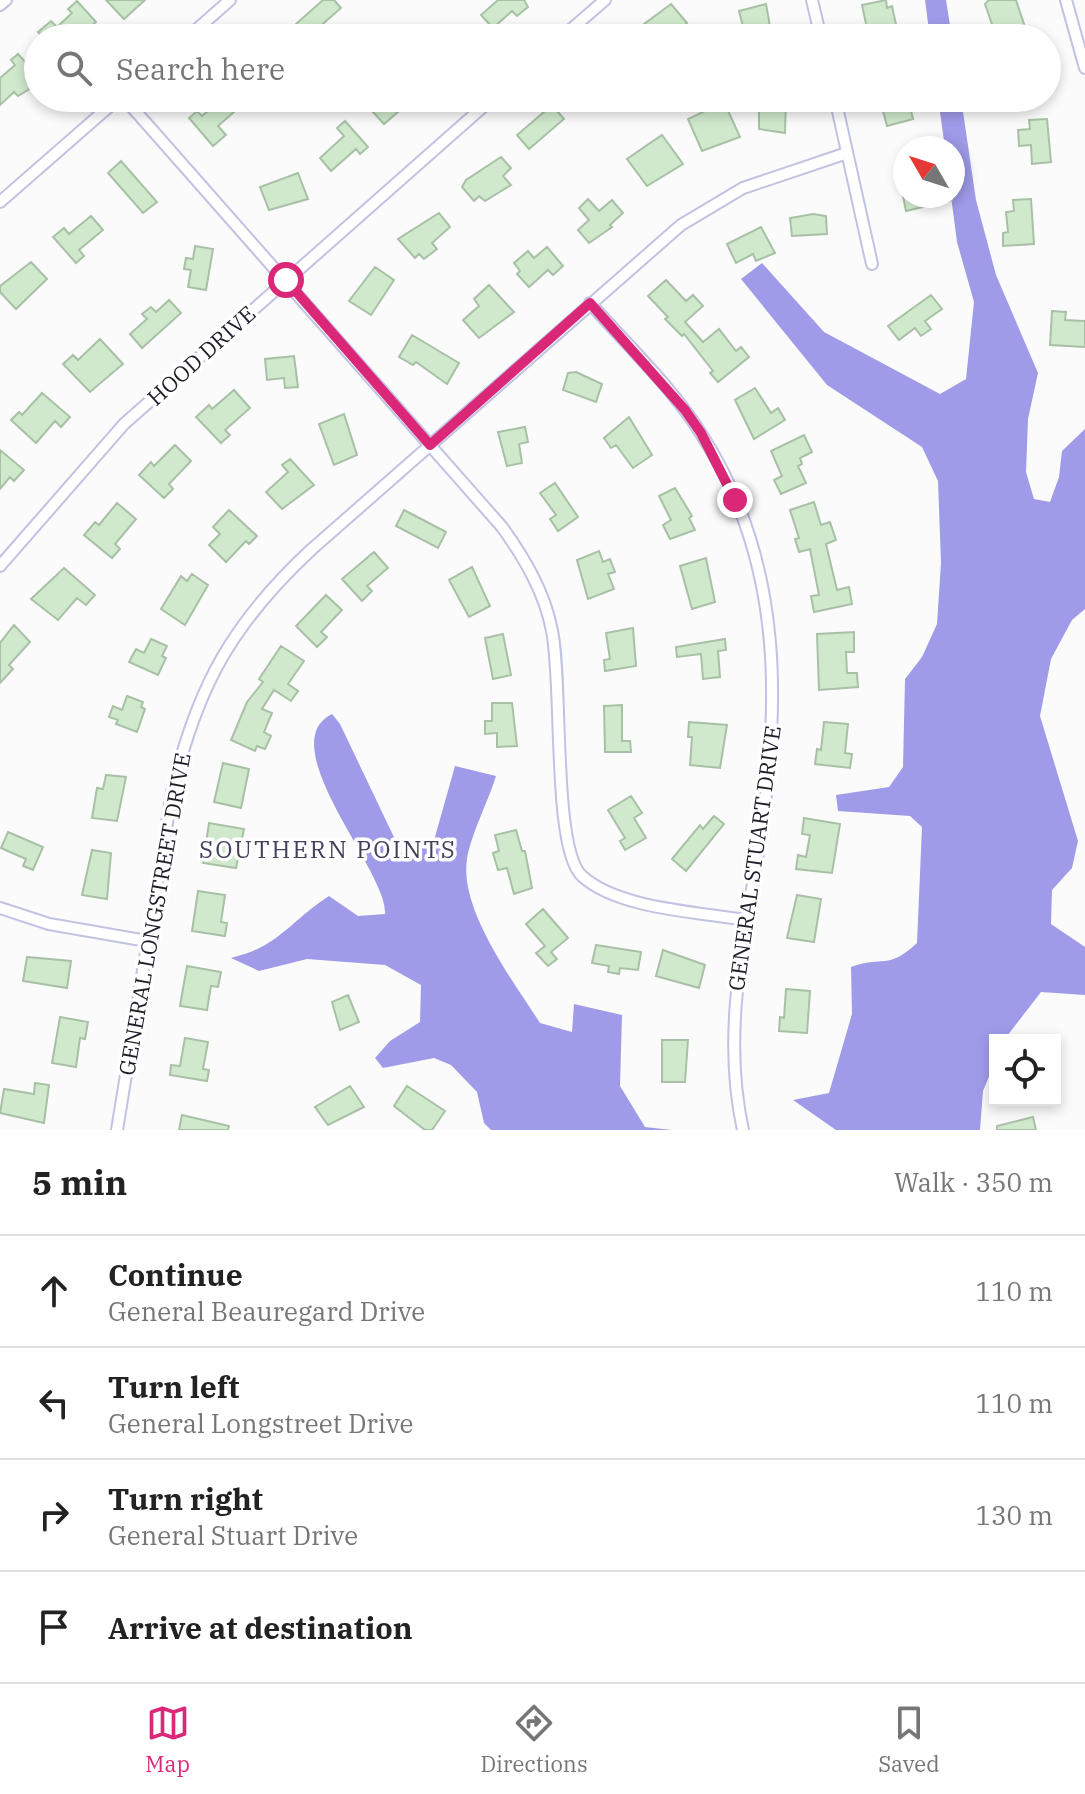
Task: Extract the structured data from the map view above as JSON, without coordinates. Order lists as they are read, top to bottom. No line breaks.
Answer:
{"streets":{"street":["HOOD DRIVE","GENERAL STUART DRIVE","GENERAL LONGSTREET DRIVE"]},"crossings":[["GENERAL STUART DRIVE","GENERAL LONGSTREET DRIVE"]],"districts":["SOUTHERN POINTS"],"north":"top left","page":{"search":"Search here","heading":["5 min","Walk · 350 m"],"list":[["Continue","General Beauregard Drive","110 m"],["Turn left","General Longstreet Drive","110 m"],["Turn right","General Stuart Drive","130 m"],"Arrive at destination"],"nav":["Map","Directions","Saved"]}}
